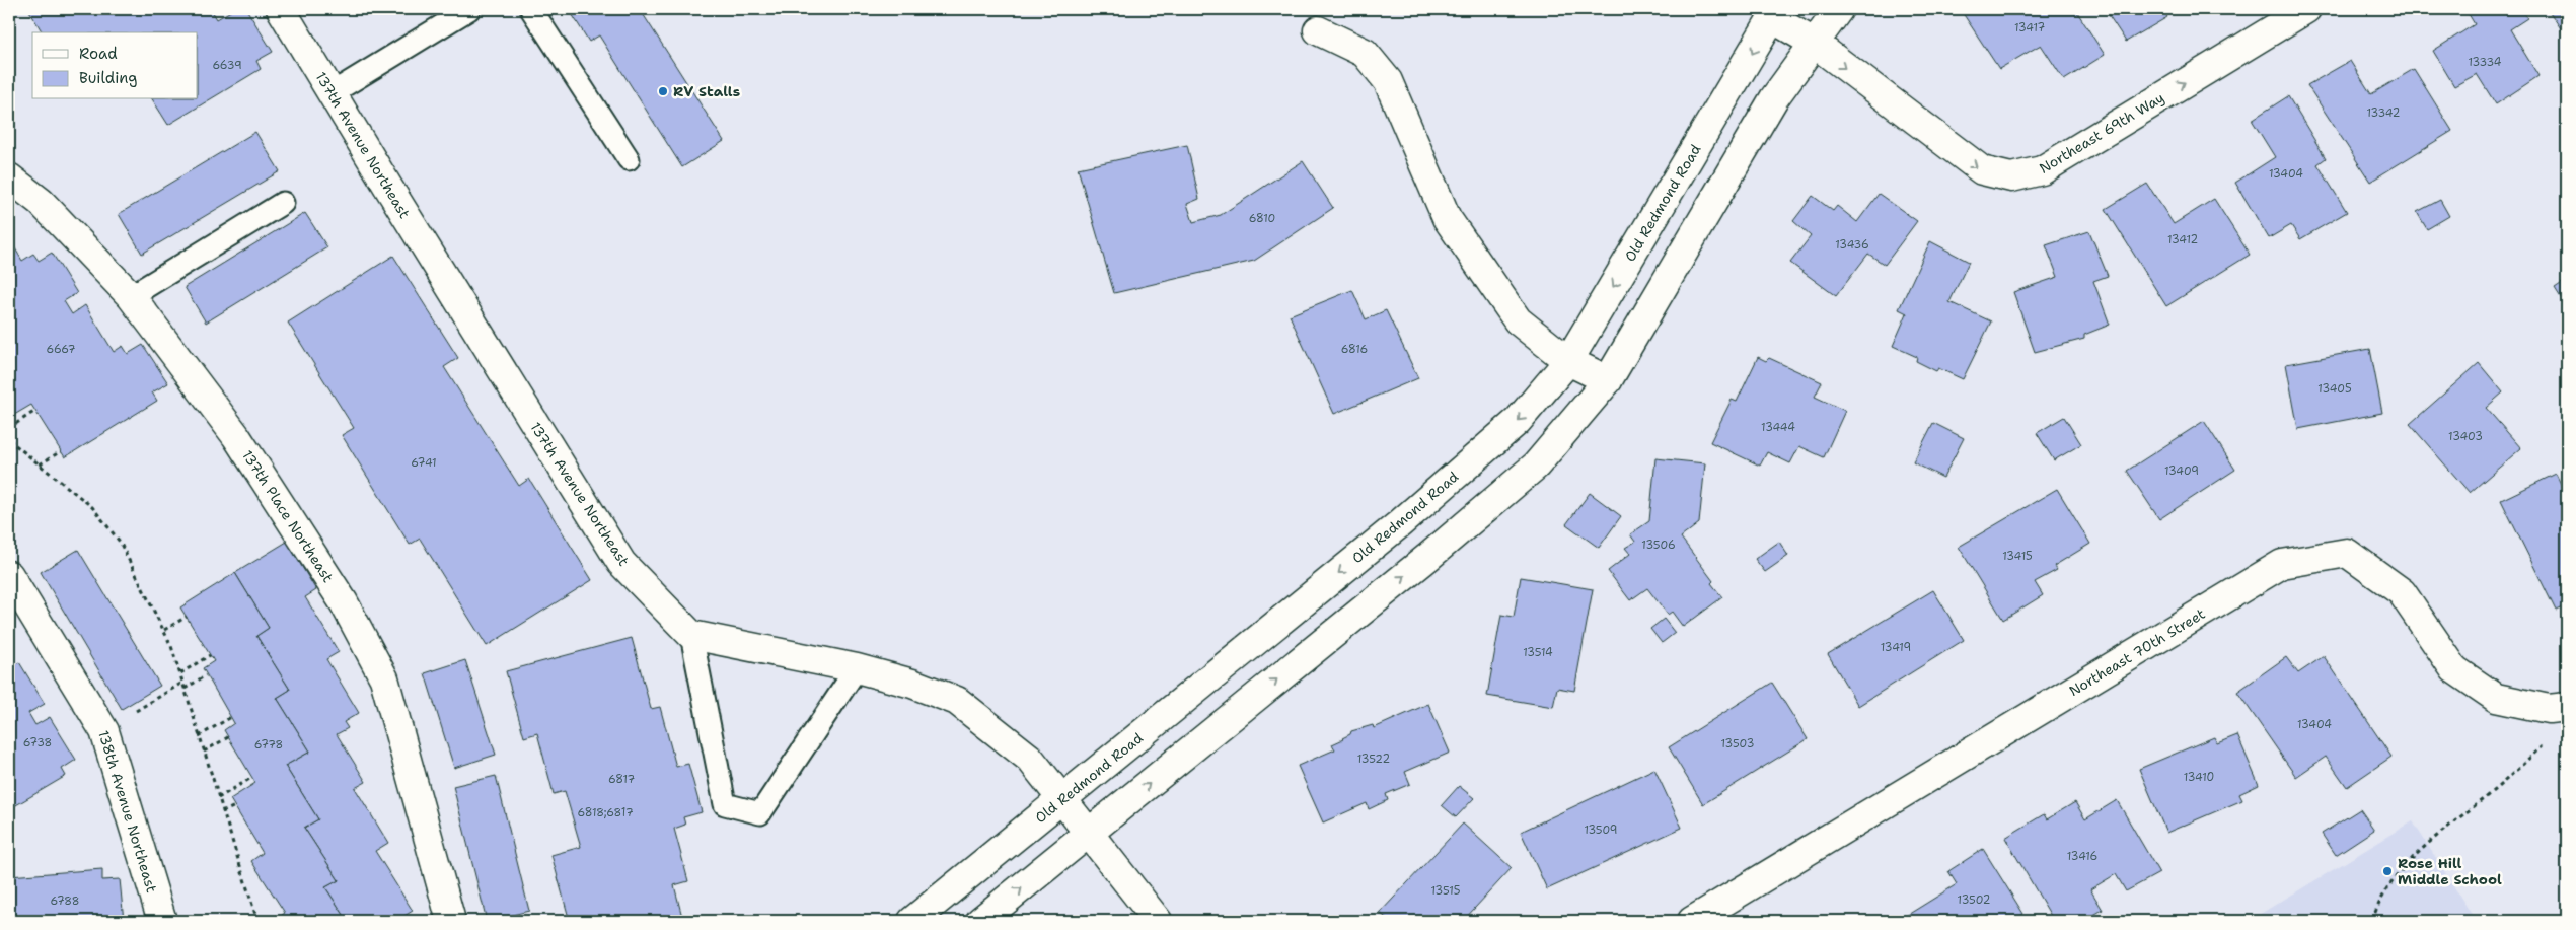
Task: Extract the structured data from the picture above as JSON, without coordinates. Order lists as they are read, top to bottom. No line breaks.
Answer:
{"streets":{"street":["Northeast 69th Way","137th Avenue Northeast","Old Redmond Road","137th Place Northeast","Northeast 70th Street","138th Avenue Northeast"]},"crossings":[["Northeast 69th Way","Old Redmond Road"]],"one_way":["Northeast 69th Way"],"places":["RV Stalls","Rose Hill Middle School"],"house_numbers":["13417","13334","6639","13342","13404","6810","13412","13436","6667","6816","13405","13444","13403","6741","13409","13506","13415","13419","13514","13404","6738","13503","6778","13522","13410","6817","6818;6817","13509","13416","13515","13502","6788"],"legend":["Road","Building"]}
